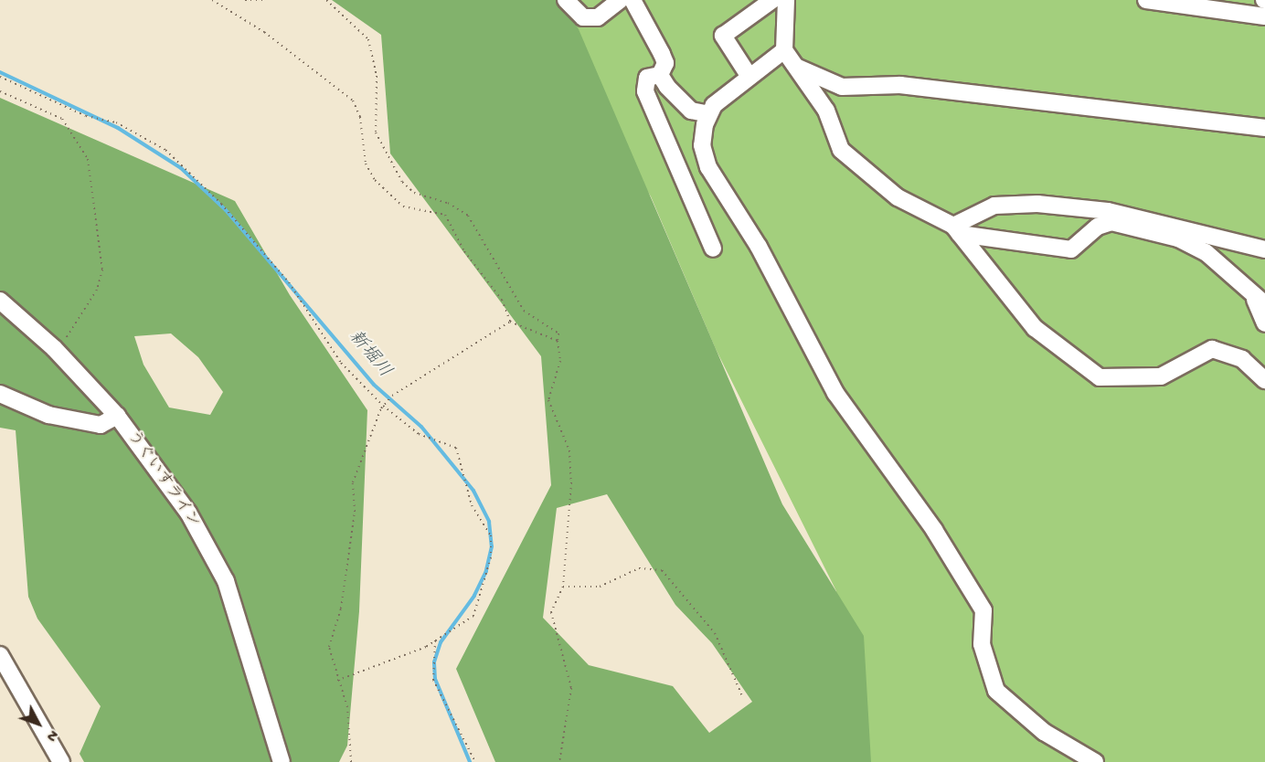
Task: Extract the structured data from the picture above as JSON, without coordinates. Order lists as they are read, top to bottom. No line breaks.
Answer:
{"streets":{"street":["うぐいすライン"]},"water":["新堀川"],"north":"bottom right"}
